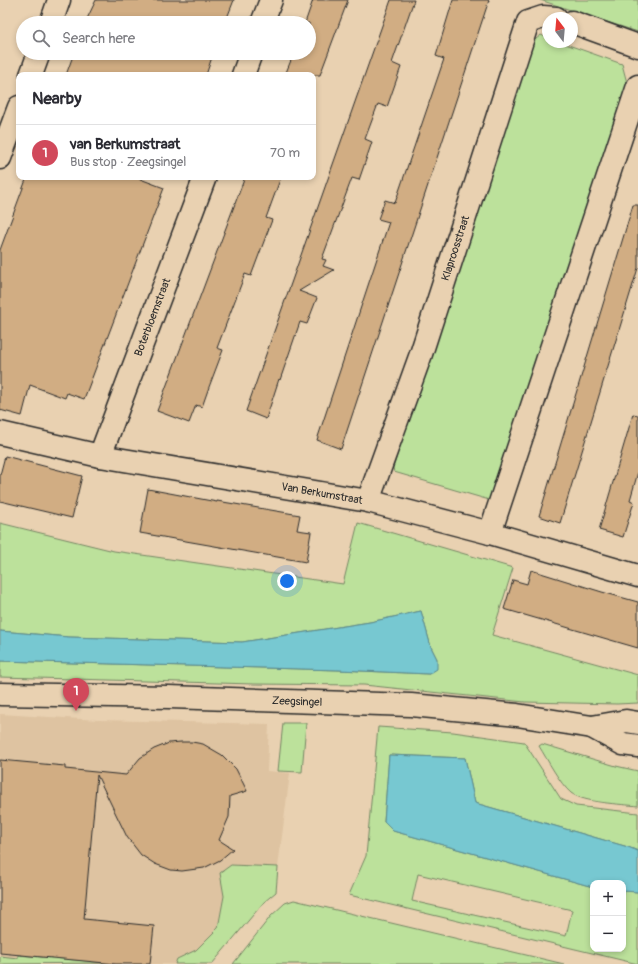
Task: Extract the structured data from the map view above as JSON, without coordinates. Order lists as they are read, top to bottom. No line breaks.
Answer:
{"streets":{"street":["Klaproosstraat","Boterbloemstraat","Van Berkumstraat","Zeegsingel"]},"crossings":[["Klaproosstraat","Van Berkumstraat"],["Boterbloemstraat","Van Berkumstraat"]],"north":"top","page":{"search":"Search here","heading":"Nearby","list":[{"mark":"1","name":"van Berkumstraat","note":"Bus stop · Zeegsingel","value":"70 m"}],"pins":"1","map_buttons":["+","−"]}}
